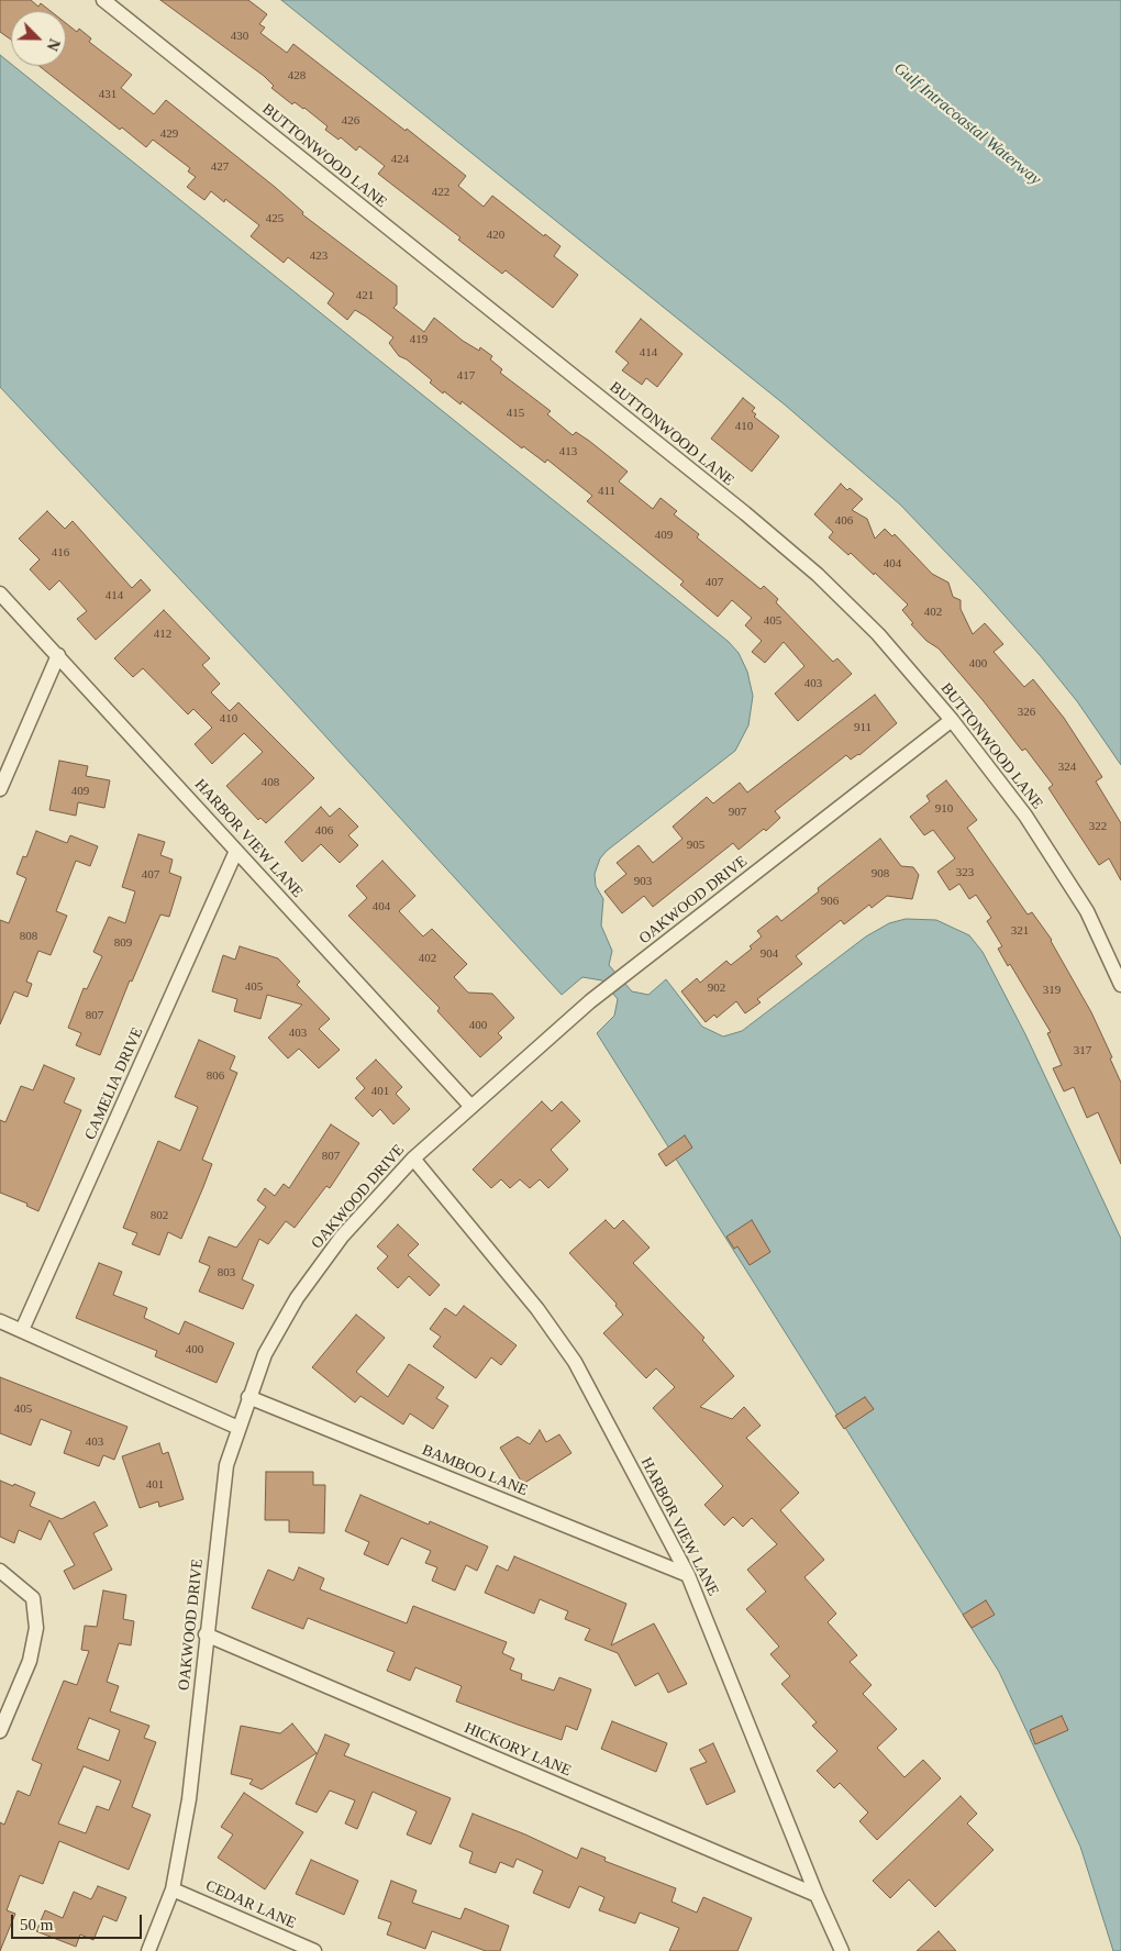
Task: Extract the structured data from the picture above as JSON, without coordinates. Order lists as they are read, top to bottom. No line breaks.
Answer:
{"streets":{"street":["BUTTONWOOD LANE","HARBOR VIEW LANE","OAKWOOD DRIVE","CAMELIA DRIVE","BAMBOO LANE","HICKORY LANE","CEDAR LANE"]},"crossings":[["BUTTONWOOD LANE","OAKWOOD DRIVE"],["HARBOR VIEW LANE","OAKWOOD DRIVE"],["HARBOR VIEW LANE","CAMELIA DRIVE"],["HARBOR VIEW LANE","BAMBOO LANE"],["HARBOR VIEW LANE","HICKORY LANE"],["OAKWOOD DRIVE","BAMBOO LANE"],["OAKWOOD DRIVE","HICKORY LANE"],["OAKWOOD DRIVE","CEDAR LANE"]],"water":["Gulf Intracoastal Waterway"],"house_numbers":["430","428","431","426","429","424","427","422","425","420","423","421","419","414","417","415","410","413","411","406","409","416","404","407","414","402","405","412","400","403","326","410","911","324","408","409","910","907","322","406","905","323","908","407","903","906","404","321","808","809","904","402","405","902","319","807","400","403","317","806","401","807","802","803","400","405","403","401"],"scale_bar":"50 m","north":"bottom right"}
